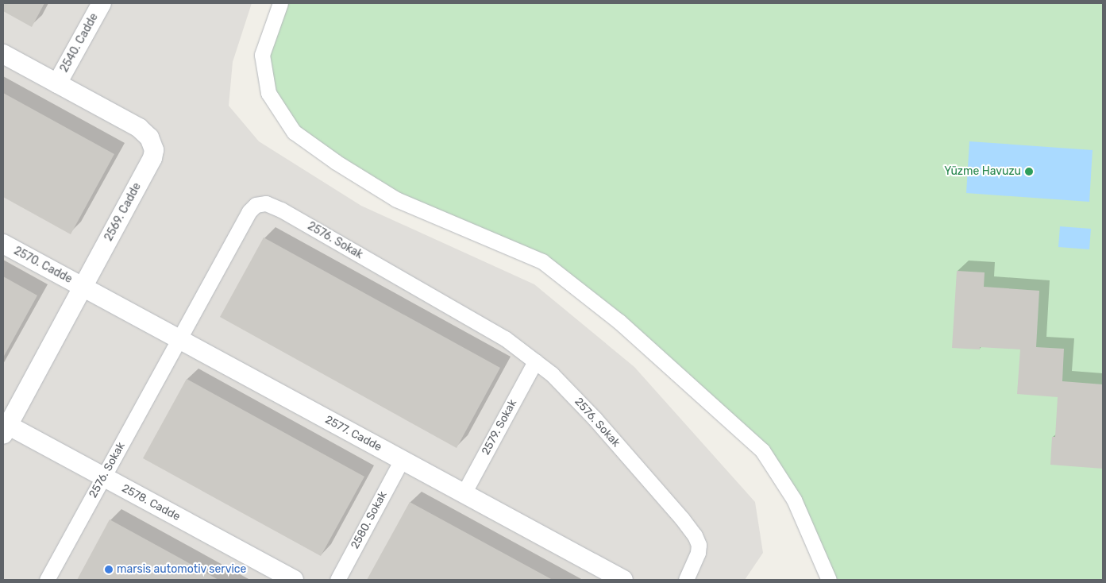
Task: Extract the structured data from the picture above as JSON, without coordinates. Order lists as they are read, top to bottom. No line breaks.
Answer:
{"streets":{"street":["2540. Cadde","2569. Cadde","2576. Sokak","2570. Cadde","2579. Sokak","2577. Cadde","2578. Cadde","2580. Sokak"]},"crossings":[["2540. Cadde","2569. Cadde"],["2569. Cadde","2570. Cadde"],["2569. Cadde","2577. Cadde"],["2569. Cadde","2578. Cadde"],["2576. Sokak","2579. Sokak"],["2576. Sokak","2577. Cadde"],["2576. Sokak","2578. Cadde"],["2570. Cadde","2577. Cadde"],["2579. Sokak","2577. Cadde"],["2577. Cadde","2580. Sokak"]],"places":["Yüzme Havuzu","marsis automotiv service"]}
